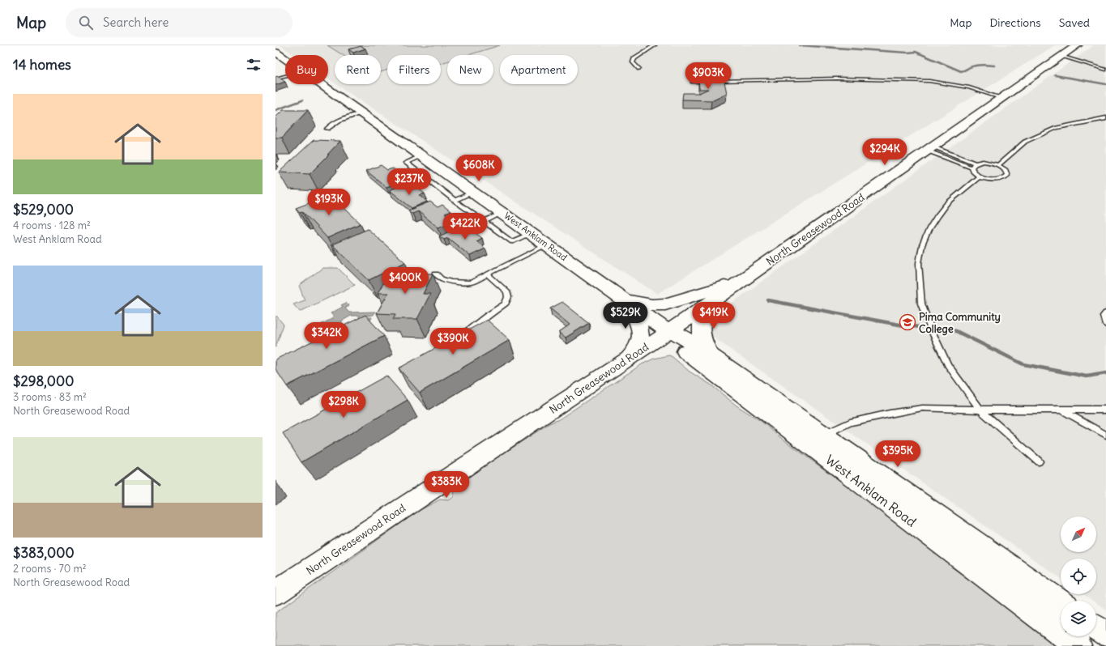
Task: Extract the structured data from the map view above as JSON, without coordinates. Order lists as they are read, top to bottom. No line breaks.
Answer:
{"streets":{"main road":["North Greasewood Road","West Anklam Road"]},"crossings":[["North Greasewood Road","West Anklam Road"]],"places":{"school or university":["Pima Community College"]},"north":"top right","page":{"header":"Map","search":"Search here","nav":["Map","Directions","Saved"],"heading":"14 homes","chip":["Buy","Rent","Filters","New","Apartment"],"price":["$903K","$294K","$608K","$237K","$193K","$422K","$400K","$529K","$419K","$342K","$390K","$298K","$395K","$383K"],"list":[{"name":"$529,000","note":"4 rooms · 128 m² · West Anklam Road"},{"name":"$298,000","note":"3 rooms · 83 m² · North Greasewood Road"},{"name":"$383,000","note":"2 rooms · 70 m² · North Greasewood Road"}]}}
